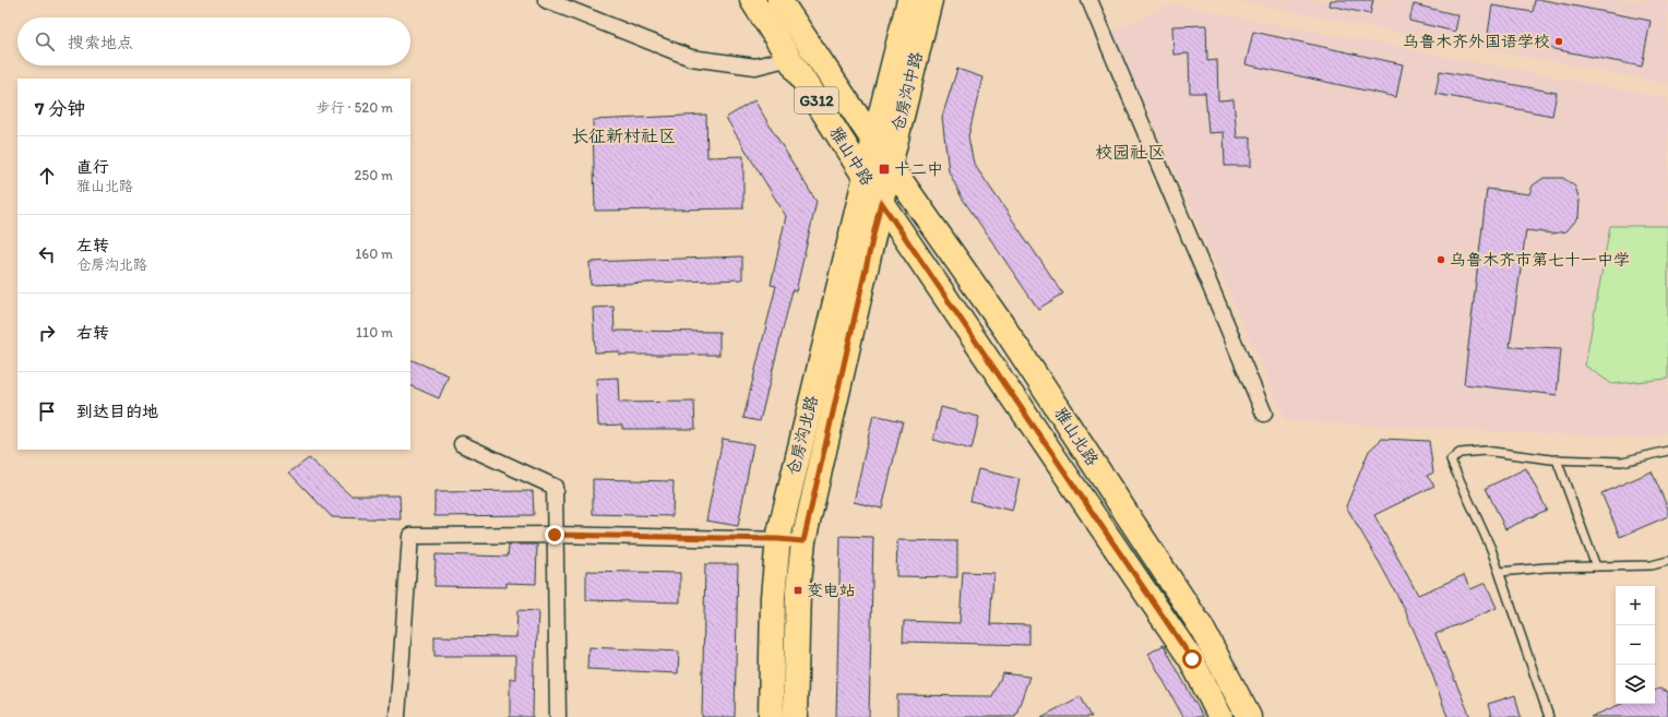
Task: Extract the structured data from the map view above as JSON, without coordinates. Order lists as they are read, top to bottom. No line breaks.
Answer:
{"streets":{"main road":["仓房沟中路","G312","雅山中路","仓房沟北路","雅山北路"]},"crossings":[["仓房沟中路","雅山中路"],["仓房沟中路","仓房沟北路"],["仓房沟中路","雅山北路"],["雅山中路","仓房沟北路"],["雅山中路","雅山北路"],["仓房沟北路","雅山北路"]],"districts":["长征新村社区","校园社区"],"places":{"other":["乌鲁木齐外国语学校","乌鲁木齐市第七十一中学"],"transit":["十二中","变电站"]},"page":{"search":"搜索地点","heading":["7 分钟","步行 · 520 m"],"list":[["直行","雅山北路","250 m"],["左转","仓房沟北路","160 m"],["右转","110 m"],"到达目的地"],"map_buttons":["+","−"]}}
